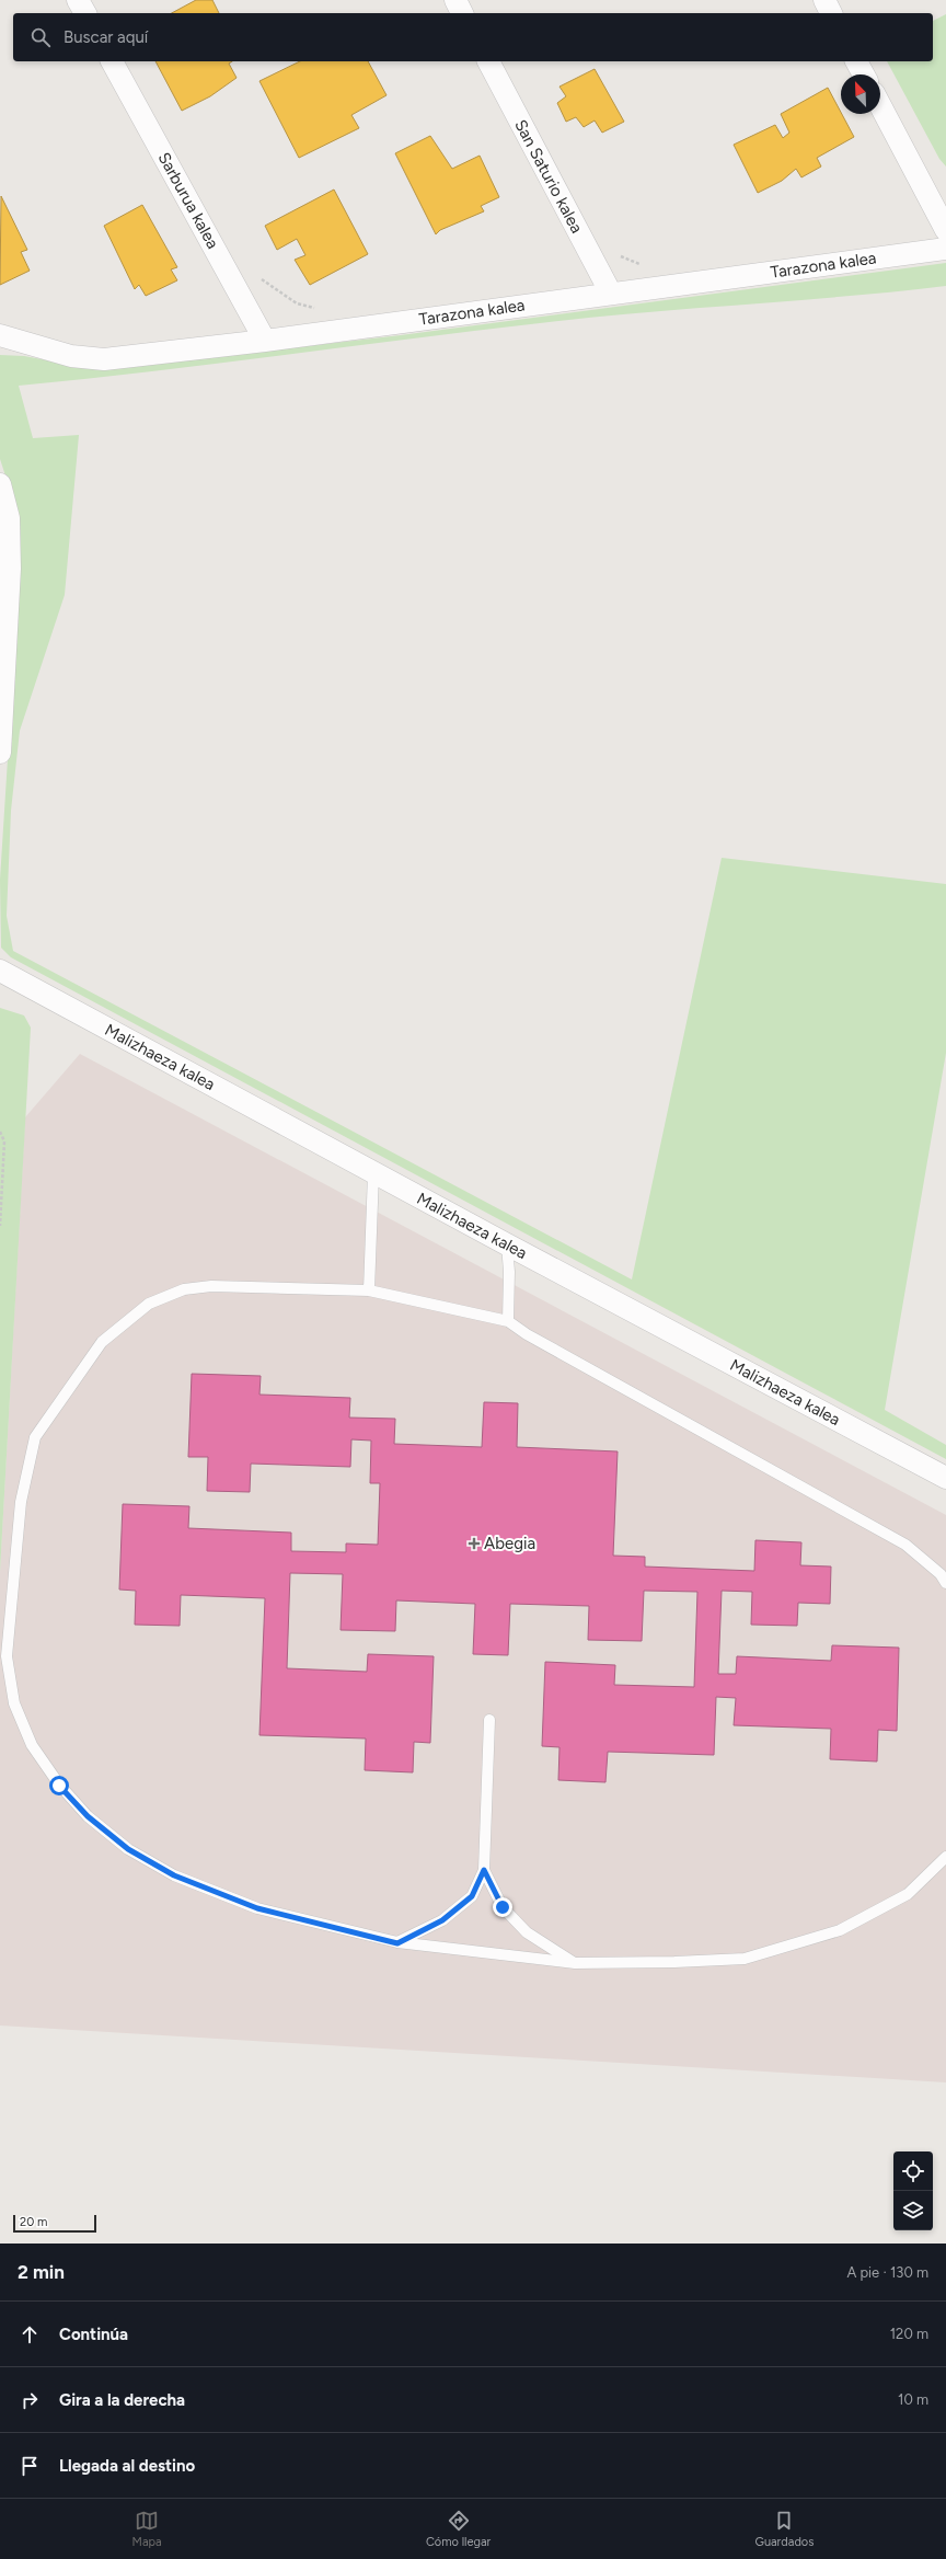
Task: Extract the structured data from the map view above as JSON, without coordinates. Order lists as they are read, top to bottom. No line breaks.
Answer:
{"streets":{"street":["San Saturio kalea","Sarburua kalea","Tarazona kalea","Malizhaeza kalea"]},"crossings":[["San Saturio kalea","Tarazona kalea"],["Sarburua kalea","Tarazona kalea"]],"places":{"health":["Abegia"]},"scale_bar":"20 m","north":"top left","page":{"search":"Buscar aquí","scale":"20 m","heading":["2 min","A pie · 130 m"],"list":[["Continúa","120 m"],["Gira a la derecha","10 m"],"Llegada al destino"],"nav":["Mapa","Cómo llegar","Guardados"]}}
